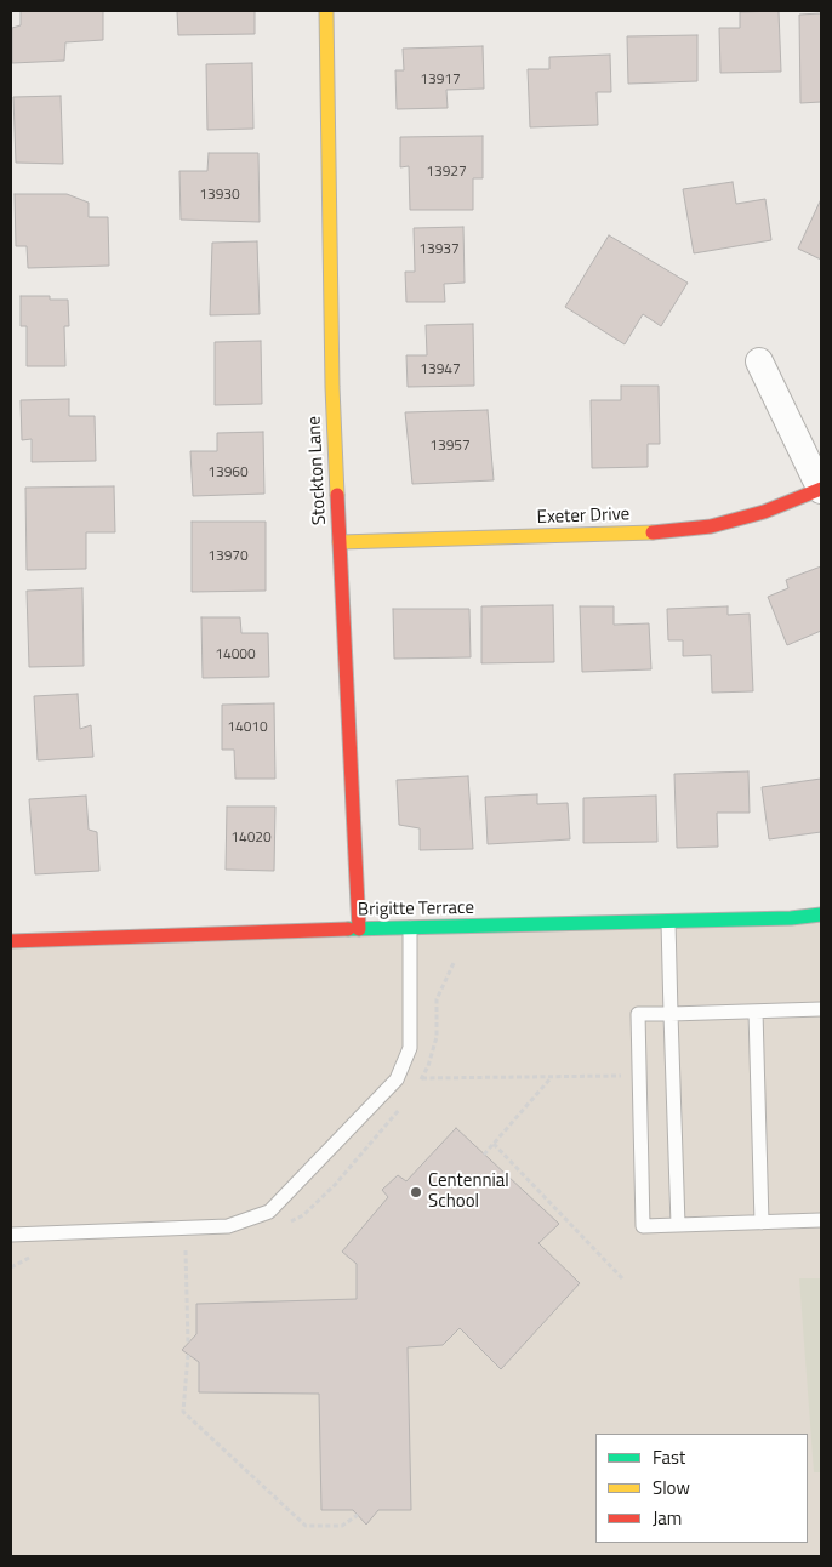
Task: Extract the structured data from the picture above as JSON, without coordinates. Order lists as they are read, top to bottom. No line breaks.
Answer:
{"streets":{"street":["Stockton Lane","Exeter Drive","Brigitte Terrace"]},"crossings":[["Stockton Lane","Exeter Drive"],["Stockton Lane","Brigitte Terrace"]],"places":["Centennial School"],"house_numbers":["13917","13927","13930","13937","13947","13957","13960","13970","14000","14010","14020"],"legend":["Fast","Slow","Jam"]}
